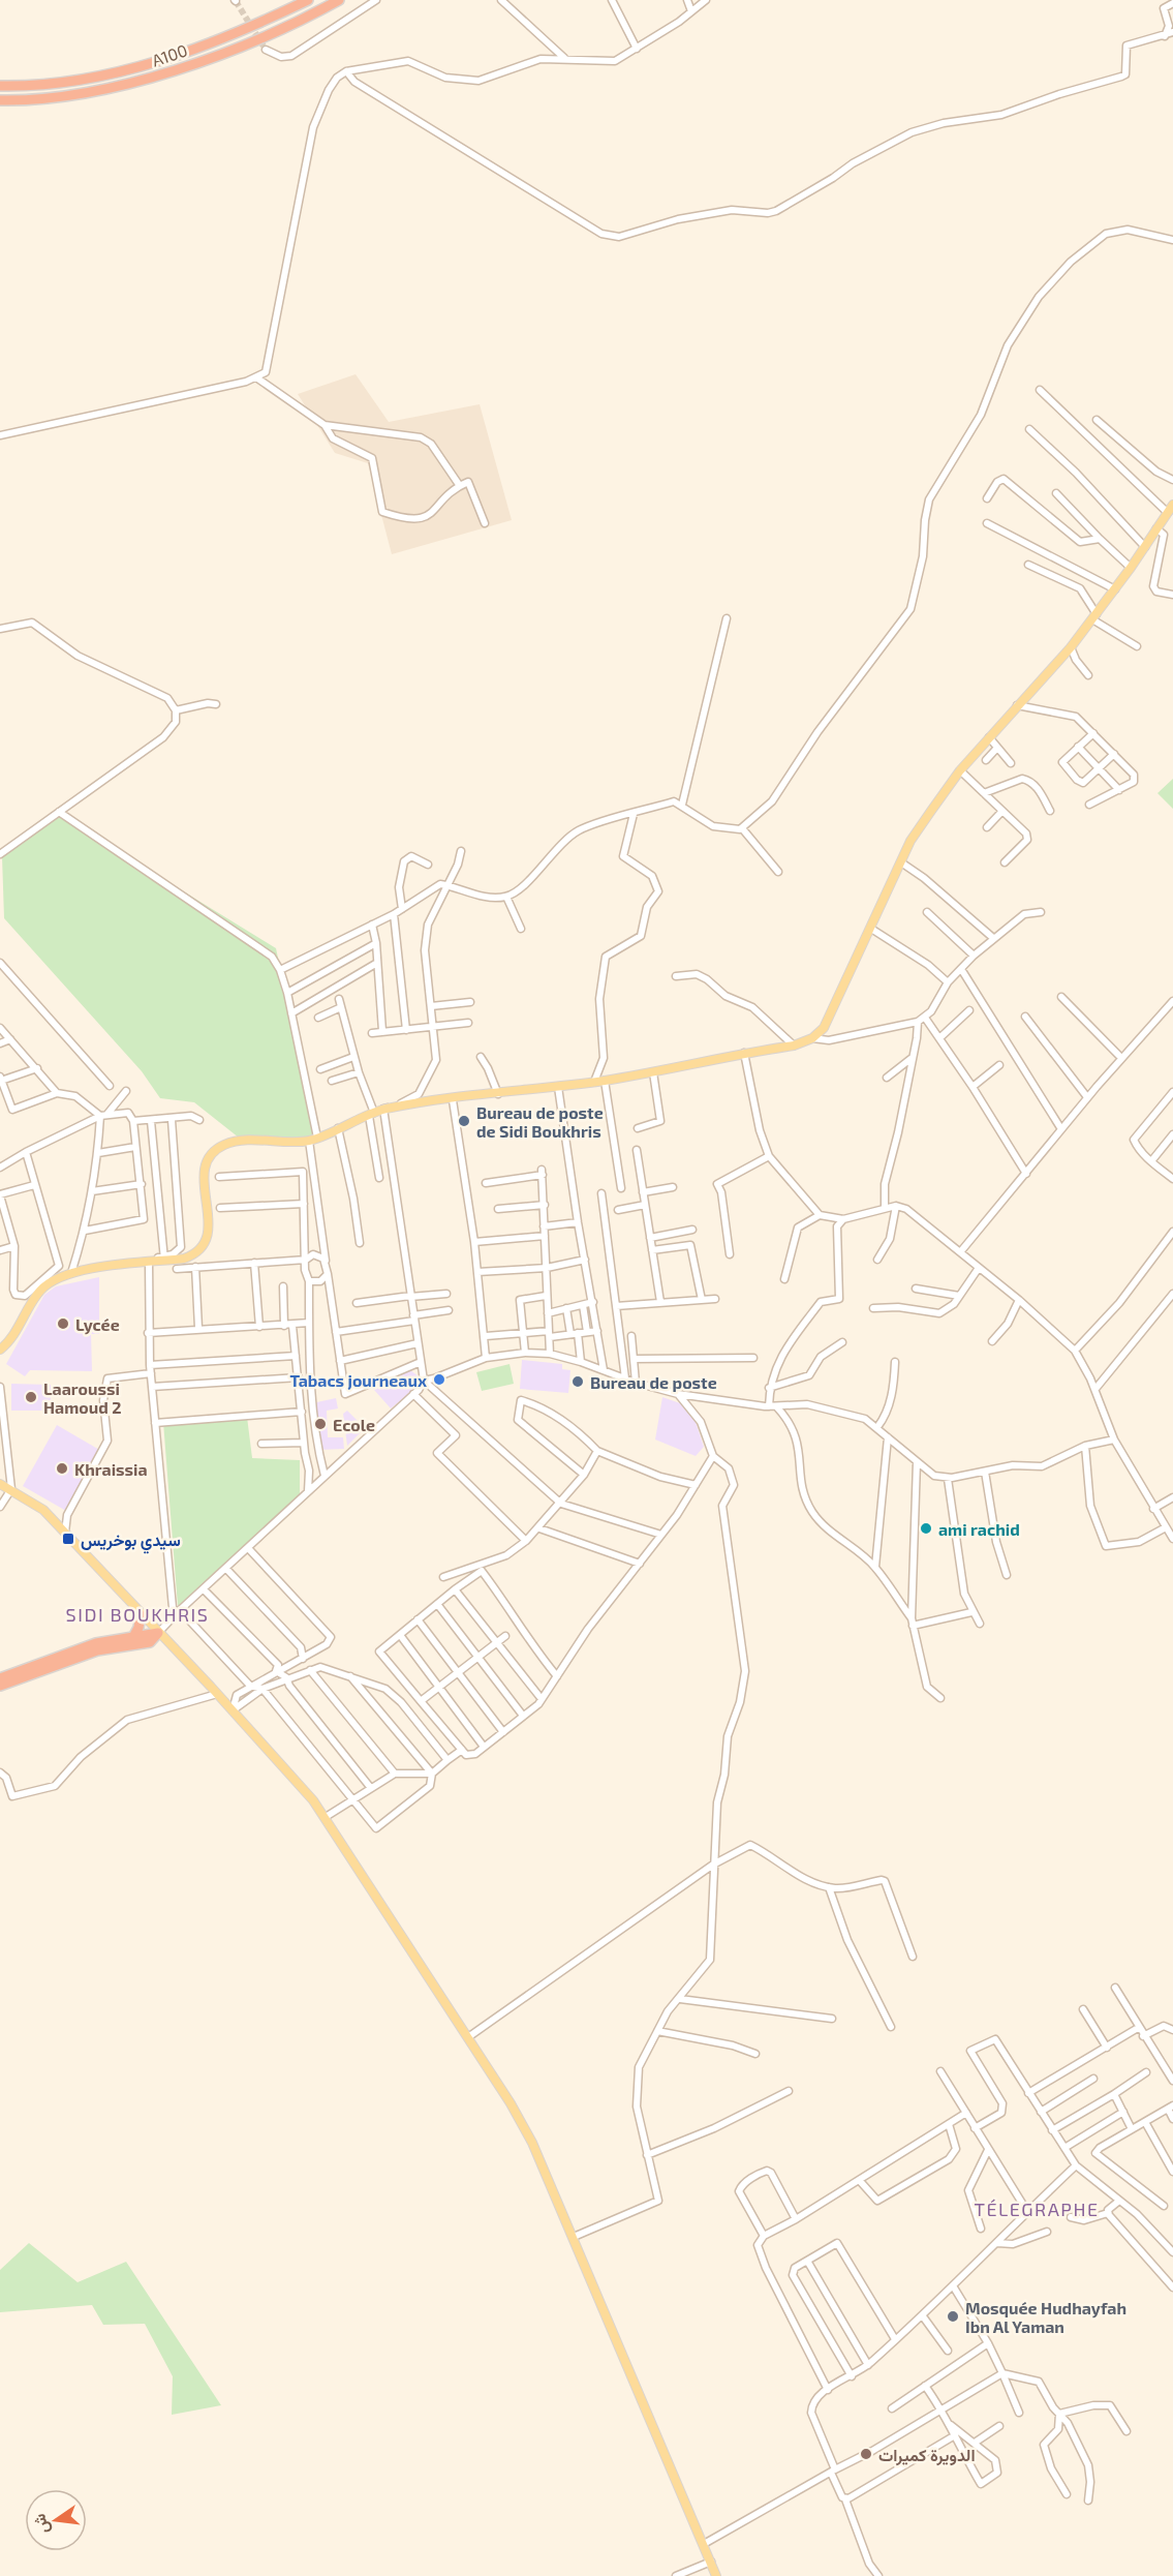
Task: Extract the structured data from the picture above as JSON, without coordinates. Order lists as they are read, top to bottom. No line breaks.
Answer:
{"streets":{"highway":["A100"]},"districts":["SIDI BOUKHRIS","TÉLEGRAPHE"],"places":{"other":["Bureau de poste de Sidi Boukhris","Lycée","Tabacs journeaux","Bureau de poste","Laaroussi Hamoud 2","Ecole","Khraissia","ami rachid","Mosquée Hudhayfah Ibn Al Yaman","الدويرة كميرات"],"transit":["سيدي بوخريس"]},"north":"left"}
